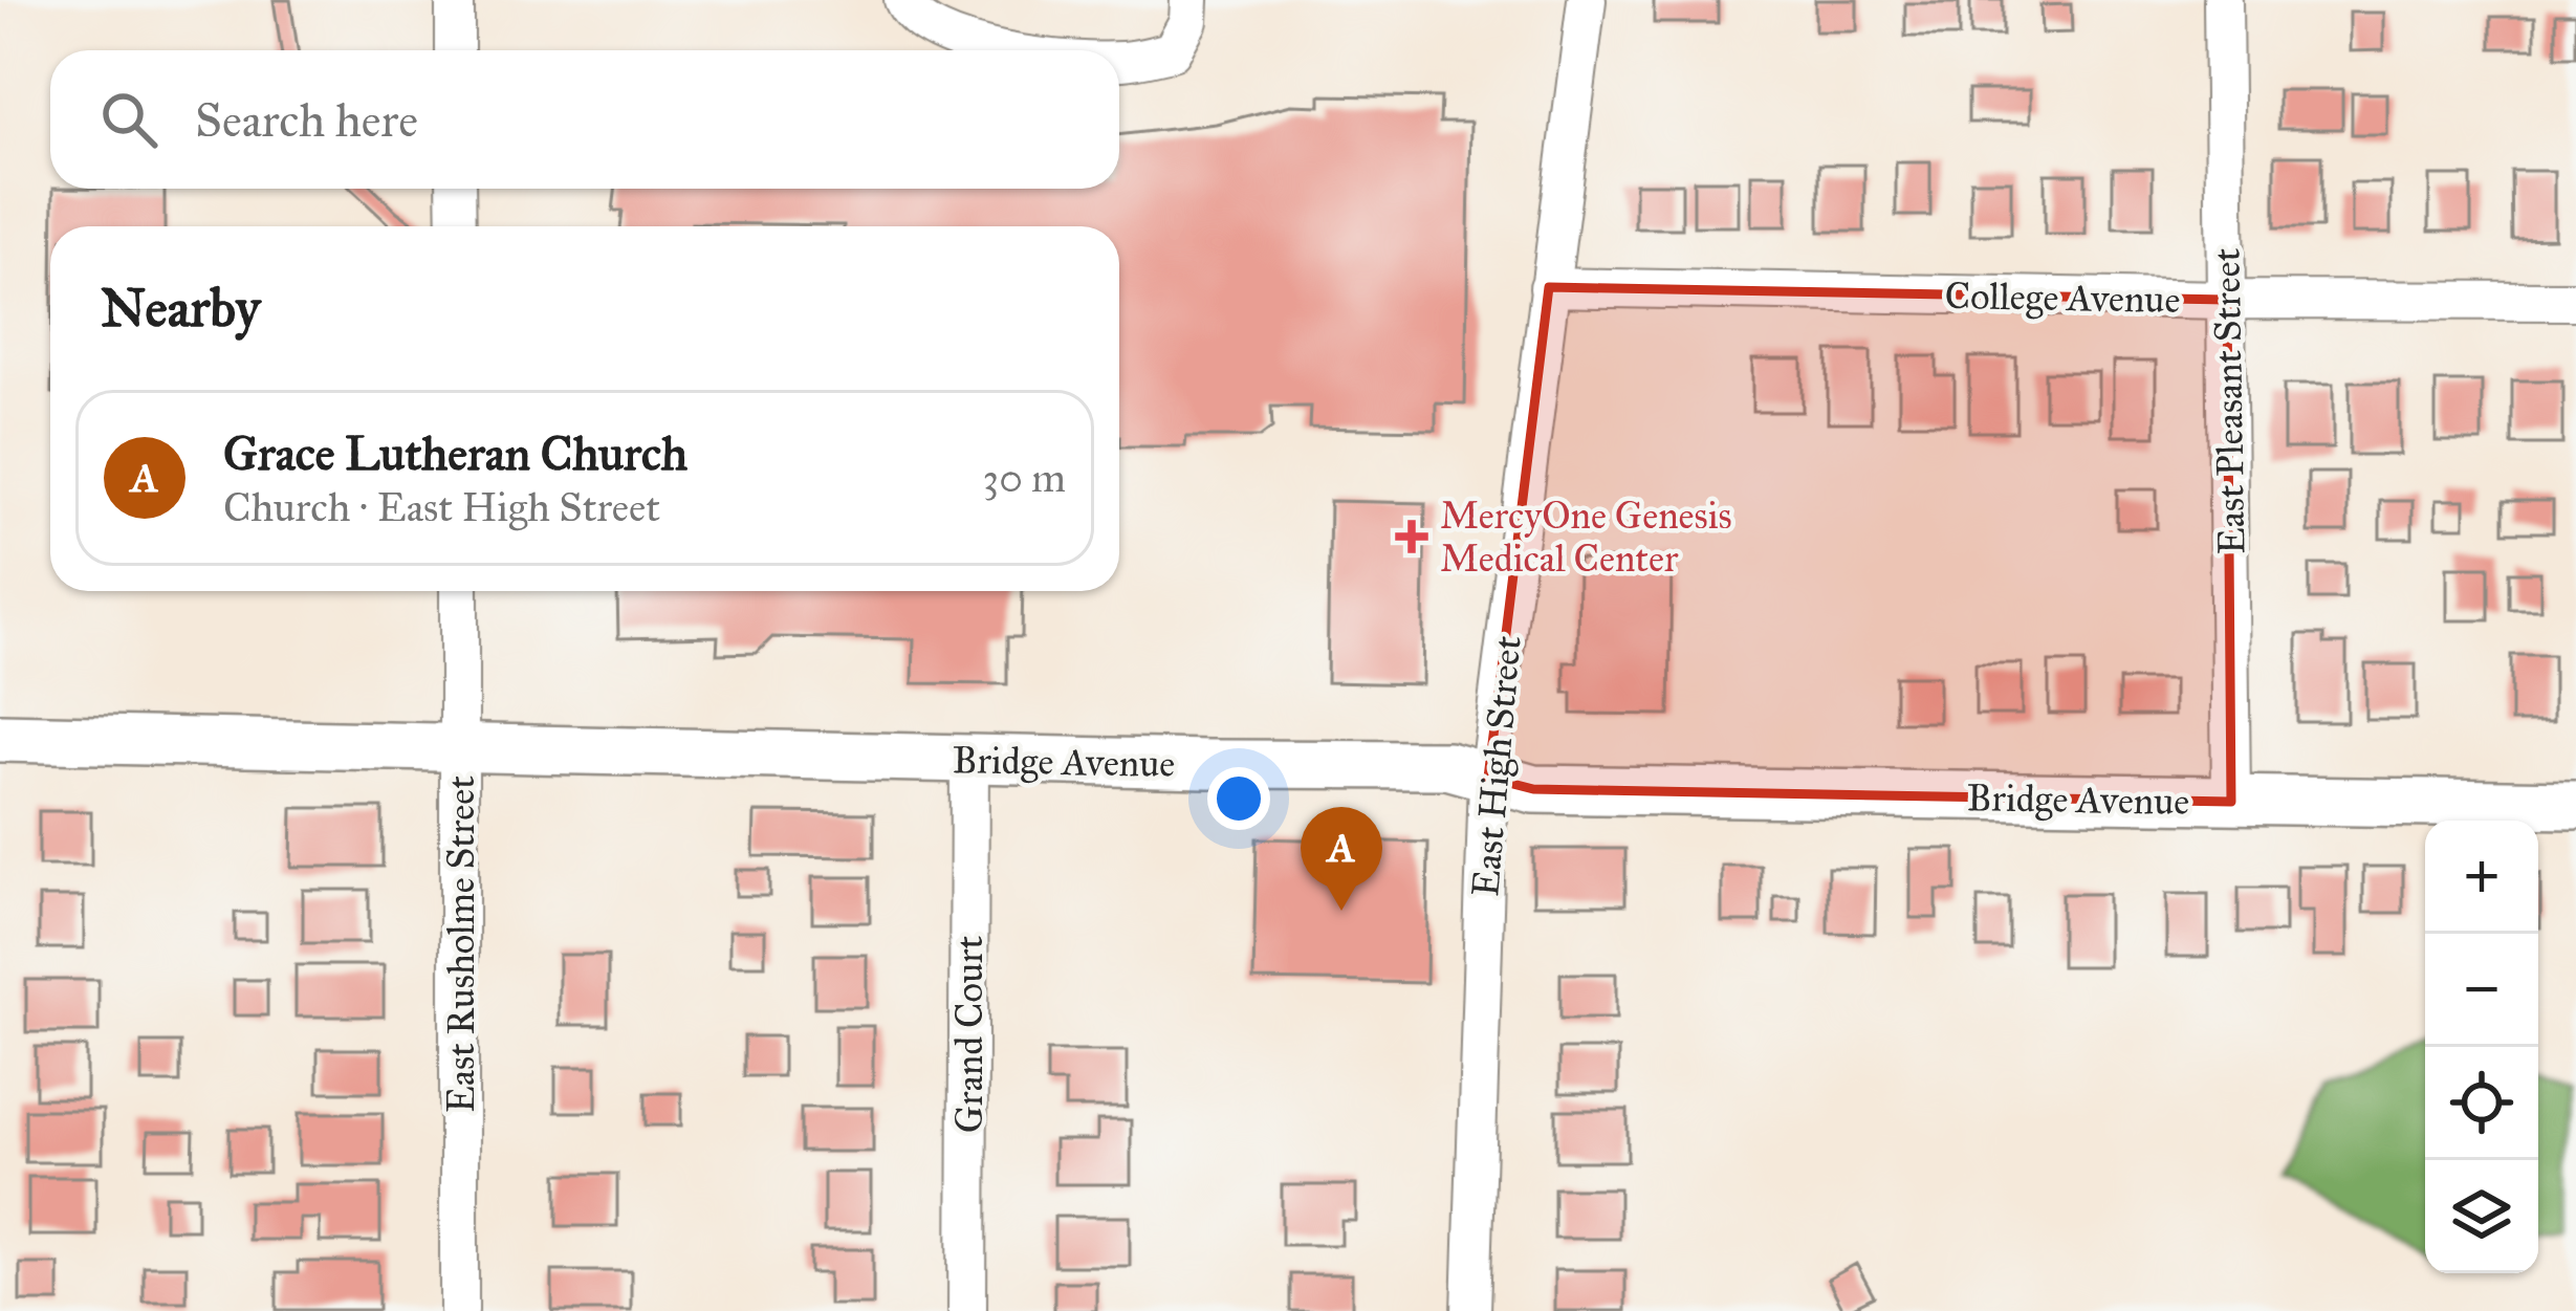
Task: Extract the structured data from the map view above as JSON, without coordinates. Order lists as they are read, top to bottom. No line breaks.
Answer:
{"streets":{"street":["College Avenue","East Pleasant Street","Bridge Avenue","East High Street","East Rusholme Street","Grand Court"]},"crossings":[["College Avenue","East Pleasant Street"],["College Avenue","East High Street"],["East Pleasant Street","Bridge Avenue"],["Bridge Avenue","East High Street"],["Bridge Avenue","East Rusholme Street"],["Bridge Avenue","Grand Court"]],"places":{"health":["MercyOne Genesis Medical Center"]},"page":{"search":"Search here","heading":"Nearby","list":[{"mark":"A","name":"Grace Lutheran Church","note":"Church · East High Street","value":"30 m"}],"pins":"A","map_buttons":["+","−"]}}
